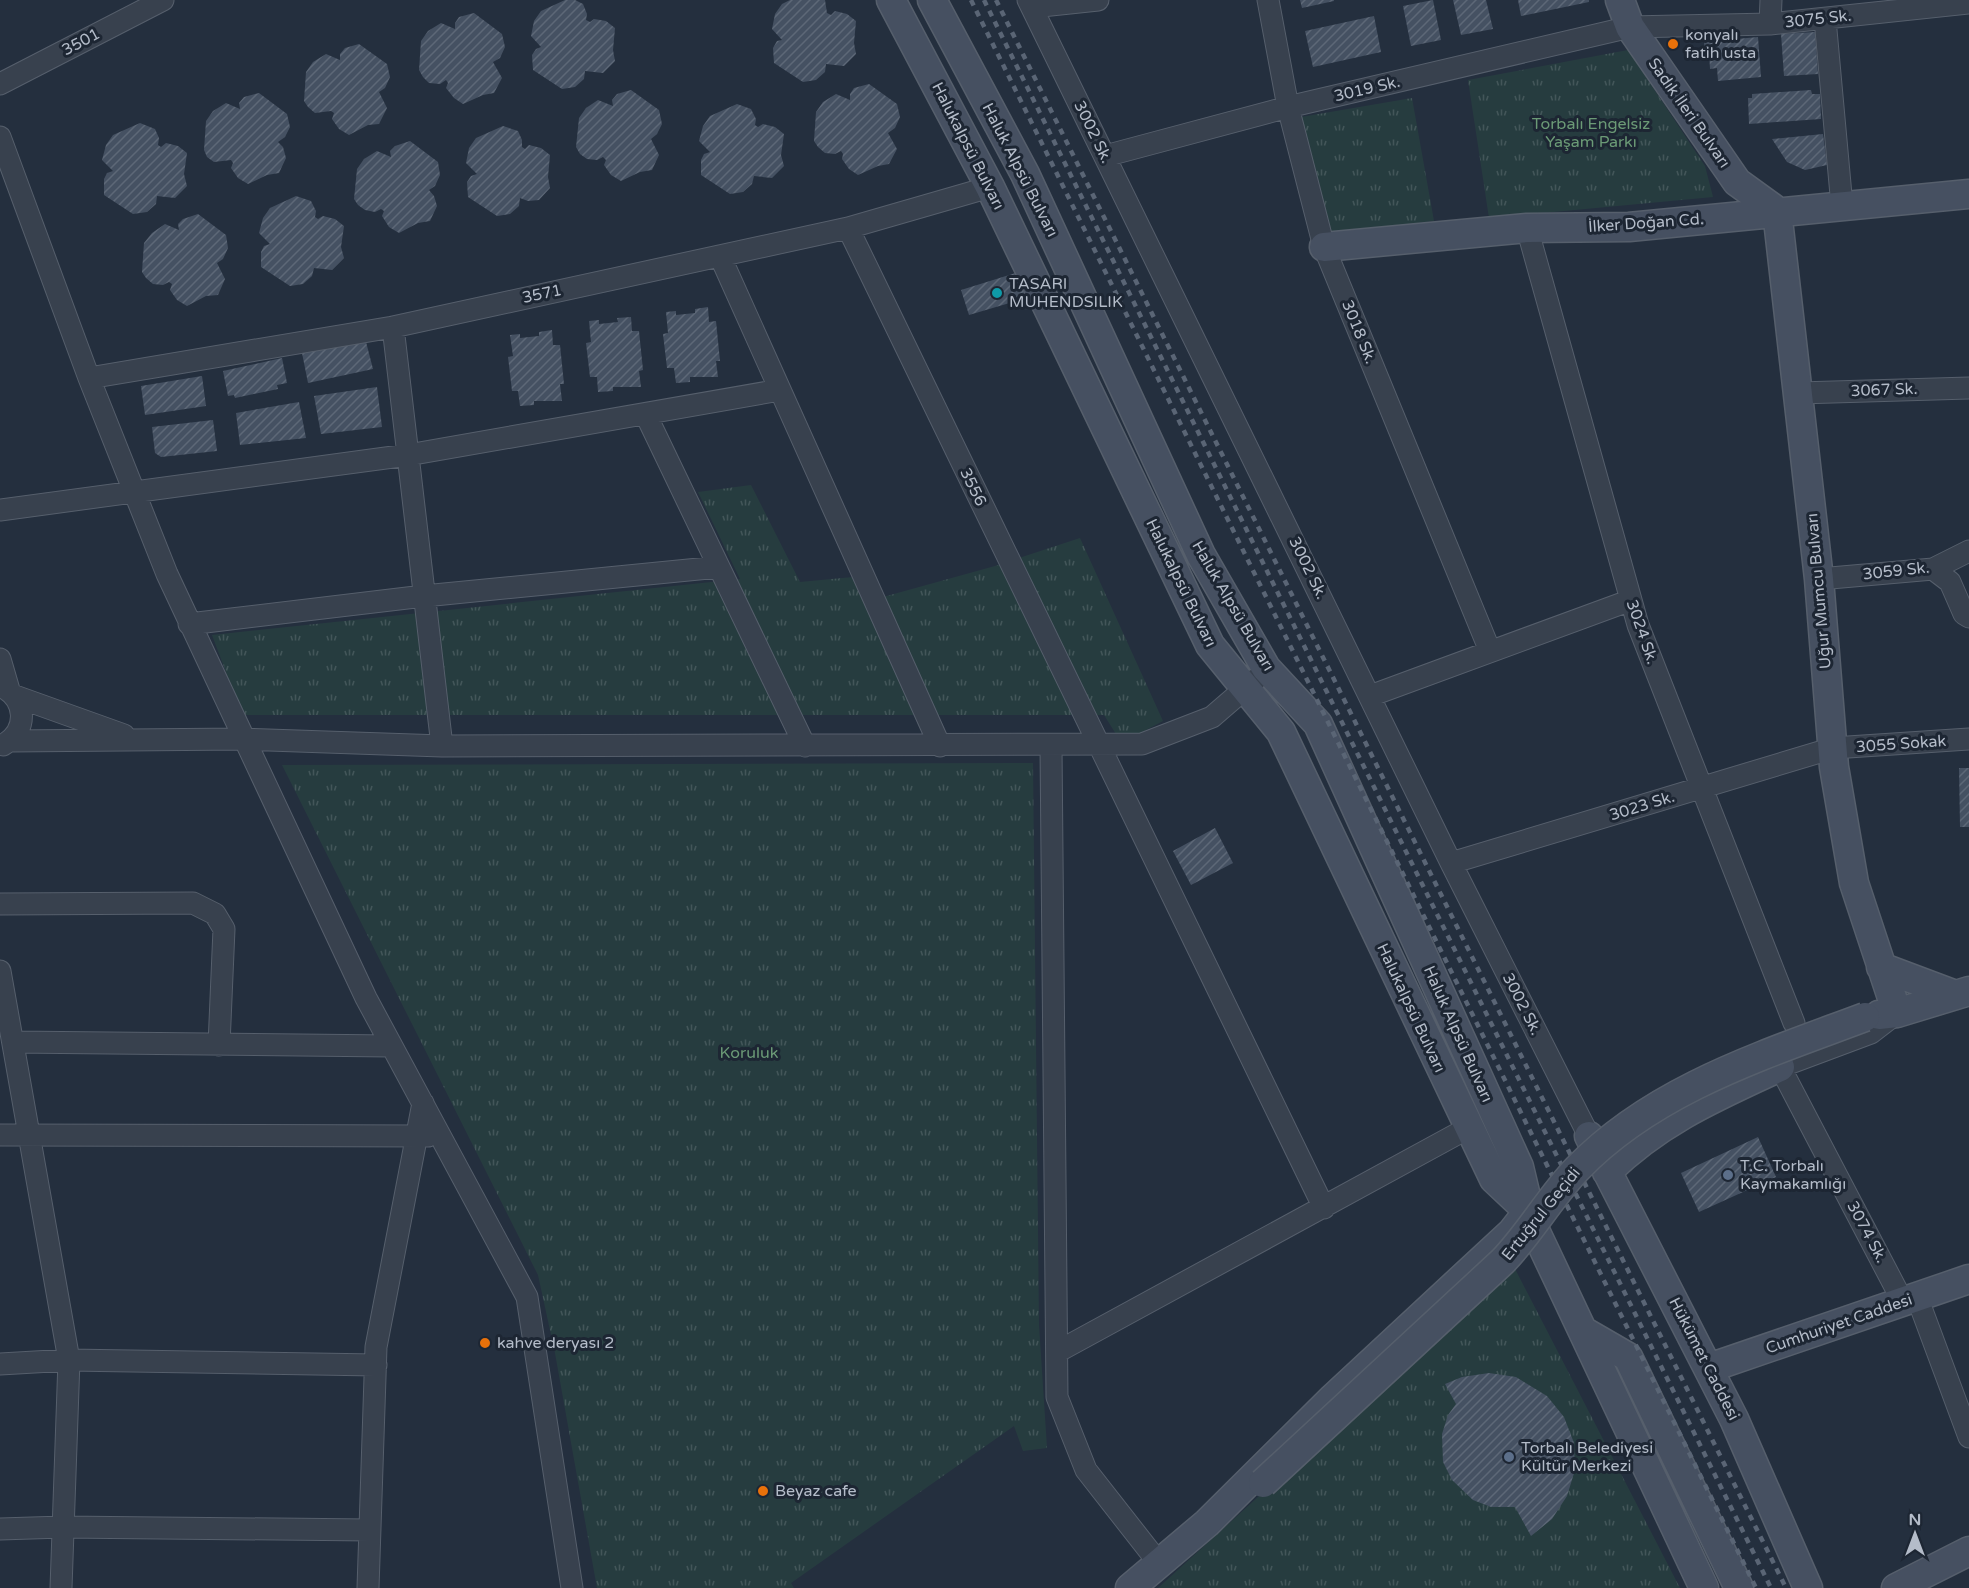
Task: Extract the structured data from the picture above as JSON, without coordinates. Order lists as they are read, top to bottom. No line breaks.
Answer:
{"streets":{"main road":["Sadık İleri Bulvarı","Halukalpsü Bulvarı","Haluk Alpsü Bulvarı","İlker Doğan Cd.","Uğur Mumcu Bulvarı","Ertuğrul Geçidi","Cumhuriyet Caddesi","Hükümet Caddesi"],"street":["3075 Sk.","3501","3019 Sk.","3002 Sk.","3571","3018 Sk.","3067 Sk.","3556","3059 Sk.","3024 Sk.","3055 Sokak","3023 Sk.","3074 Sk."]},"crossings":[["3075 Sk.","3019 Sk."],["3075 Sk.","Sadık İleri Bulvarı"],["3019 Sk.","Sadık İleri Bulvarı"],["3019 Sk.","3002 Sk."],["3019 Sk.","3018 Sk."],["Sadık İleri Bulvarı","İlker Doğan Cd."],["Sadık İleri Bulvarı","Uğur Mumcu Bulvarı"],["3002 Sk.","3023 Sk."],["3002 Sk.","Hükümet Caddesi"],["Halukalpsü Bulvarı","Haluk Alpsü Bulvarı"],["Halukalpsü Bulvarı","3571"],["İlker Doğan Cd.","3018 Sk."],["İlker Doğan Cd.","Uğur Mumcu Bulvarı"],["İlker Doğan Cd.","3024 Sk."],["3571","3556"],["3067 Sk.","Uğur Mumcu Bulvarı"],["3059 Sk.","Uğur Mumcu Bulvarı"],["Uğur Mumcu Bulvarı","3055 Sokak"],["Uğur Mumcu Bulvarı","3023 Sk."],["Uğur Mumcu Bulvarı","Ertuğrul Geçidi"],["3024 Sk.","3023 Sk."],["3055 Sokak","3023 Sk."],["3074 Sk.","Cumhuriyet Caddesi"],["Cumhuriyet Caddesi","Hükümet Caddesi"]],"parks":["Torbalı Engelsiz Yaşam Parkı","Koruluk"],"places":["konyalı fatih usta","TASARI MUHENDSILIK","T.C. Torbalı Kaymakamlığı","kahve deryası 2","Torbalı Belediyesi Kültür Merkezi","Beyaz cafe"],"north":"top"}
